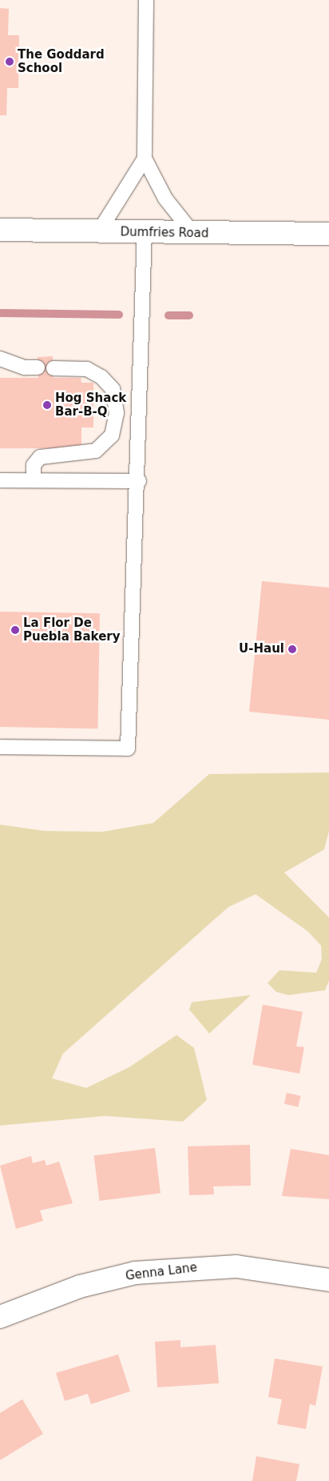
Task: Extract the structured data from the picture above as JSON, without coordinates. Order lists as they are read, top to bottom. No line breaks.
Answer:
{"streets":{"main road":["Dumfries Road","Genna Lane"]},"places":["The Goddard School","Hog Shack Bar-B-Q","La Flor De Puebla Bakery","U-Haul"]}
